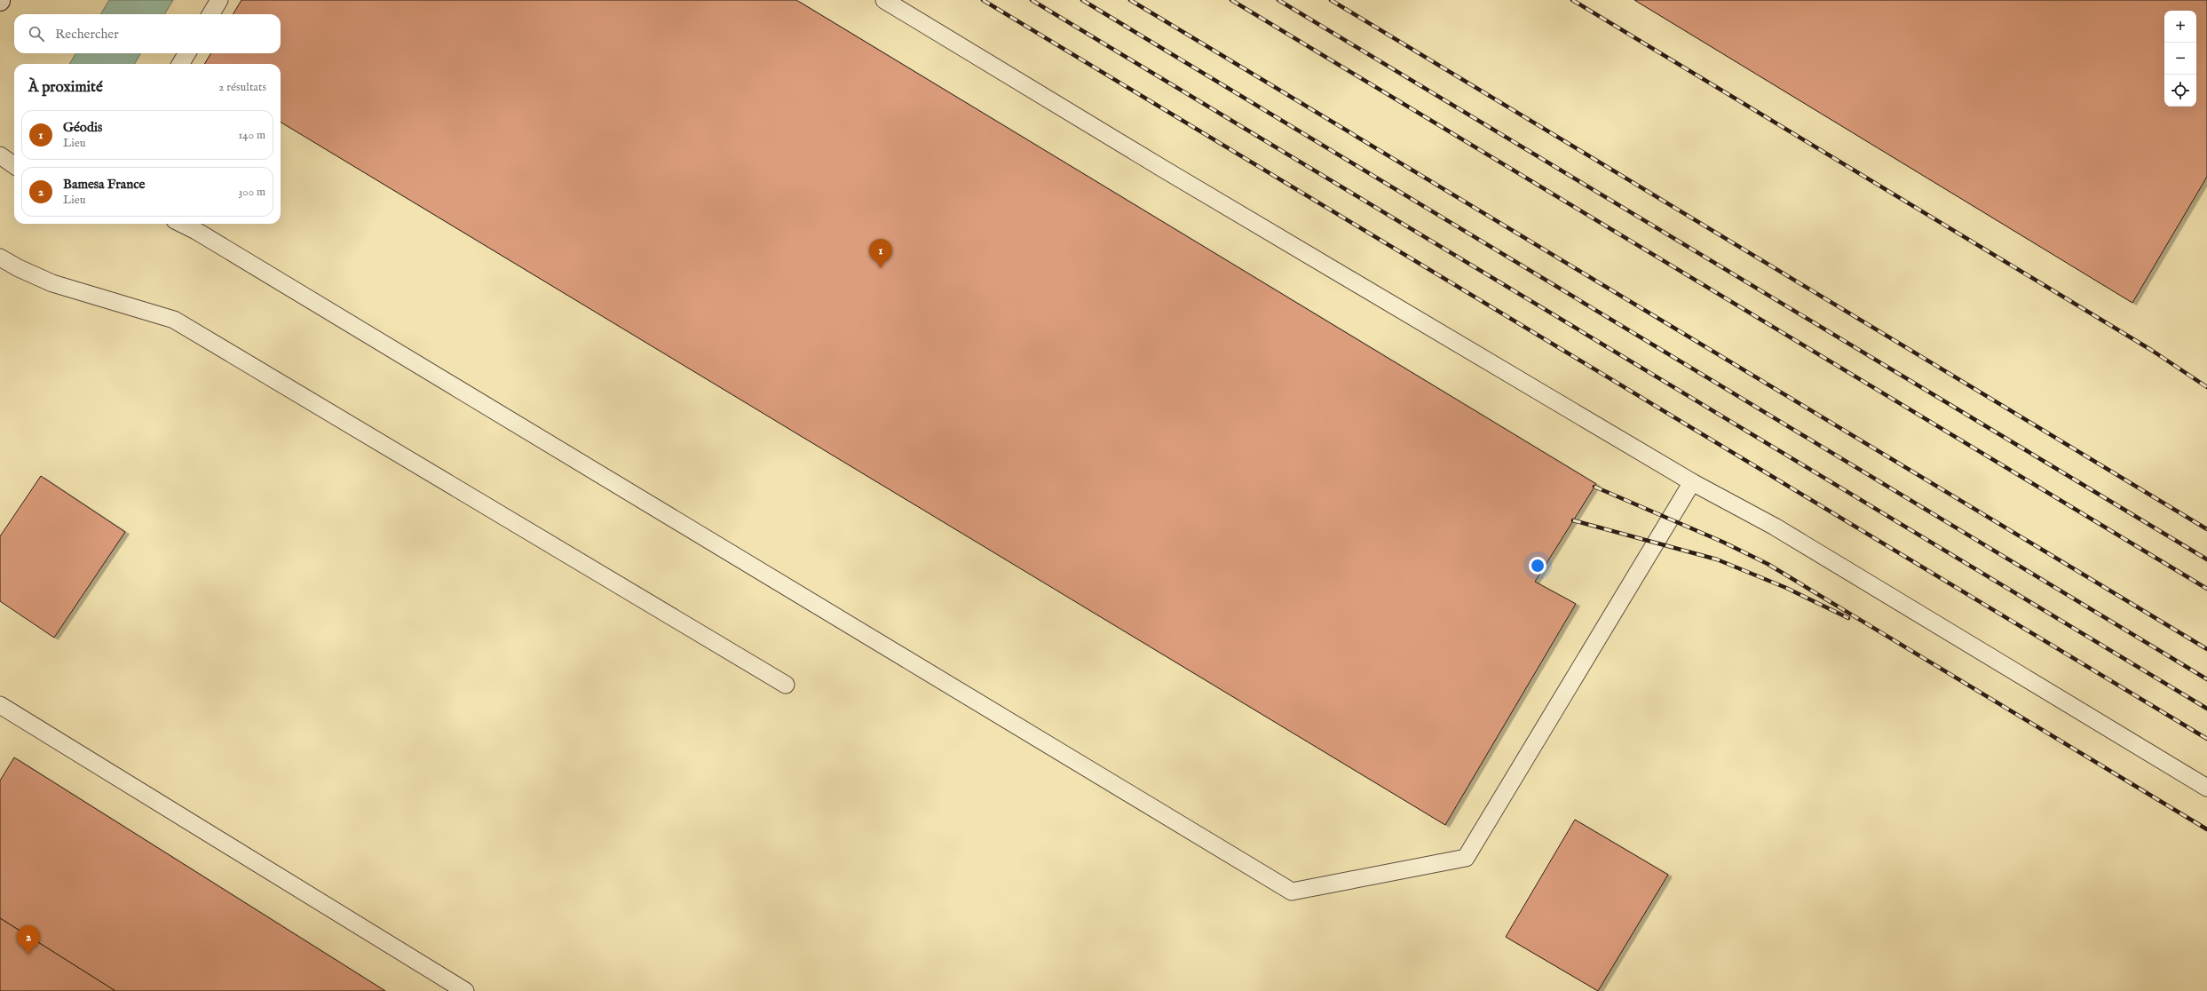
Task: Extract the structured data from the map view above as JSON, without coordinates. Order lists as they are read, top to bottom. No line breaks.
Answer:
{"page":{"map_buttons":["+","−"],"search":"Rechercher","heading":["À proximité","2 résultats"],"list":[{"mark":"1","name":"Géodis","note":"Lieu","value":"140 m"},{"mark":"2","name":"Bamesa France","note":"Lieu","value":"300 m"}],"pins":["1","2"]}}
